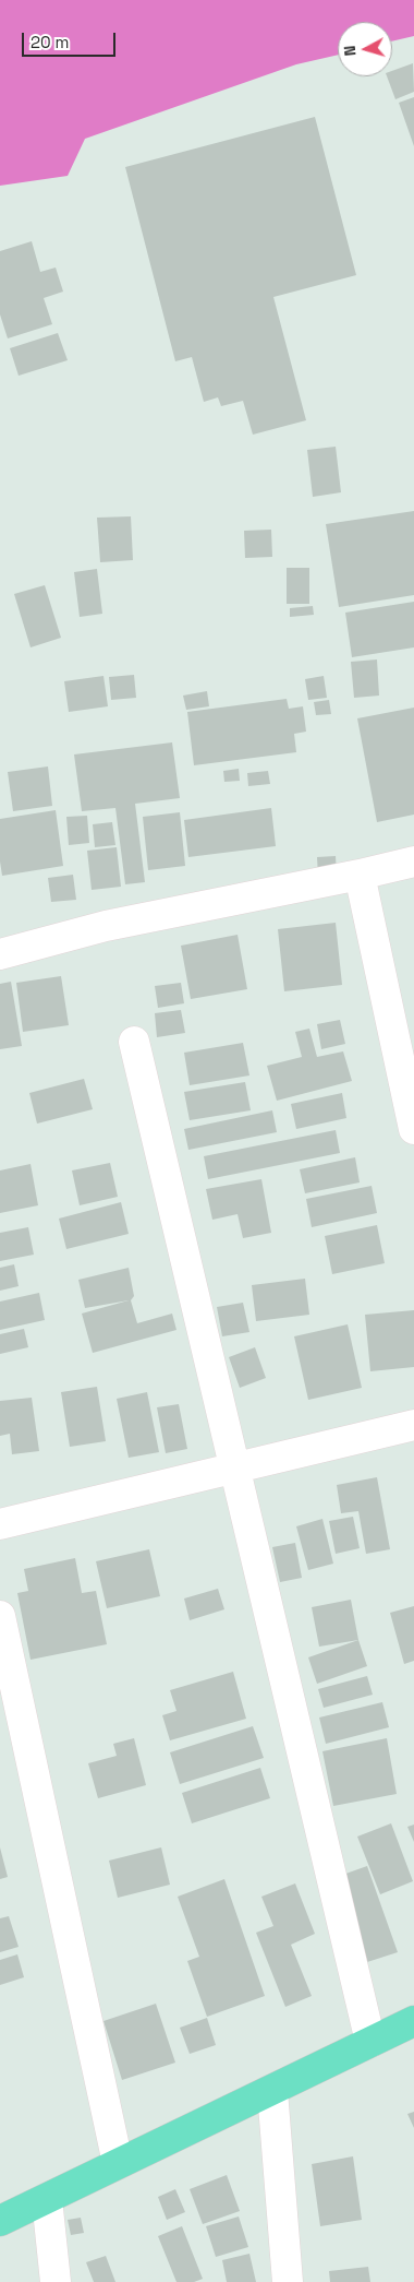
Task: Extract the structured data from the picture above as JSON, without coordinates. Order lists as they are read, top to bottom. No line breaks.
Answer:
{"scale_bar":"20 m","north":"left"}
